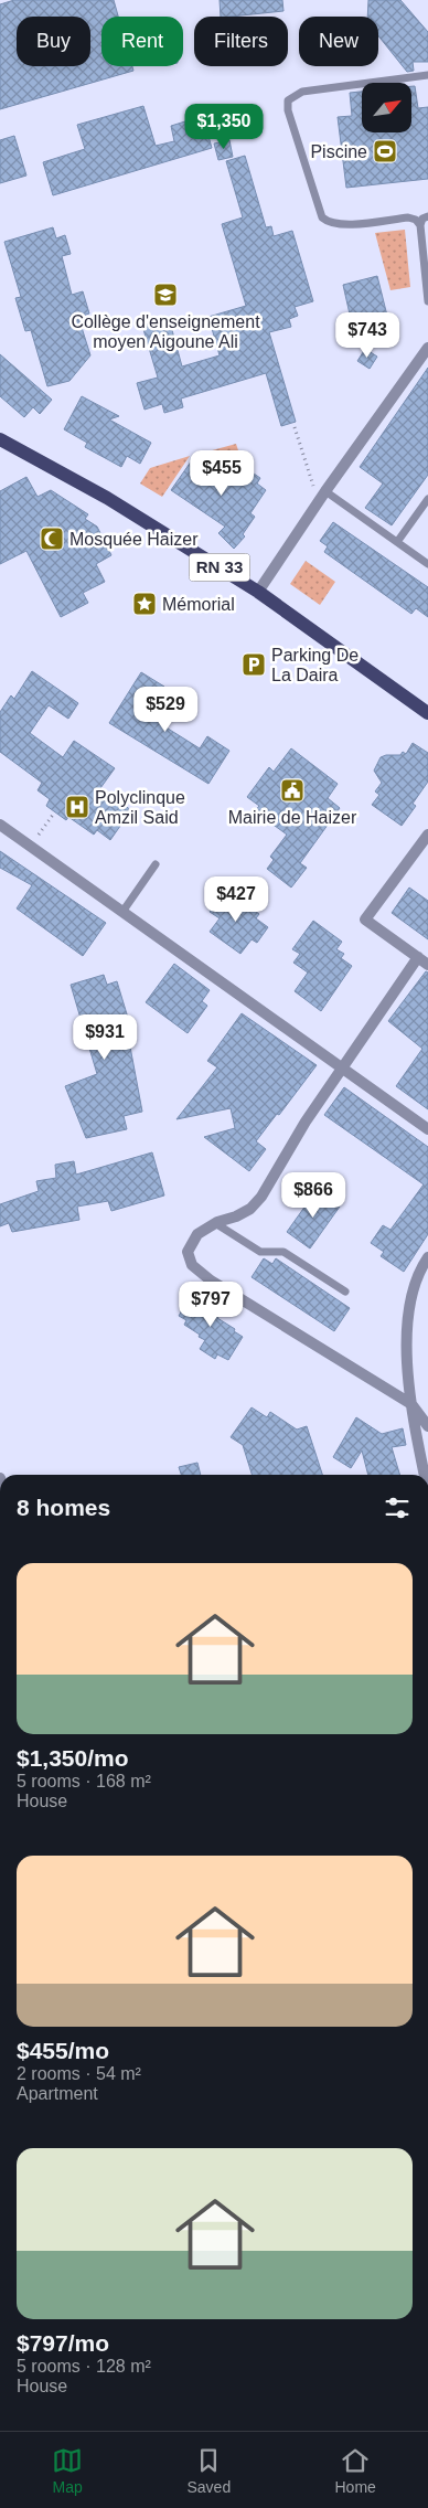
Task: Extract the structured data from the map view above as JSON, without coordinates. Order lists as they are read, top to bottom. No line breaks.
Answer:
{"streets":{"main road":["RN 33"]},"places":{"sports":["Piscine"],"school or university":["Collège d'enseignement moyen Aigoune Ali"],"mosque":["Mosquée Haizer"],"place":["Mémorial"],"parking":["Parking De La Daira"],"public building":["Mairie de Haizer"],"hospital":["Polyclinque Amzil Said"]},"north":"top right","page":{"chip":["Buy","Rent","Filters","New"],"price":["$1,350","$743","$455","$529","$427","$931","$866","$797"],"heading":"8 homes","list":[{"name":"$1,350/mo","note":"5 rooms · 168 m² · House"},{"name":"$455/mo","note":"2 rooms · 54 m² · Apartment"},{"name":"$797/mo","note":"5 rooms · 128 m² · House"}],"tabs":["Map","Saved","Home"]}}
